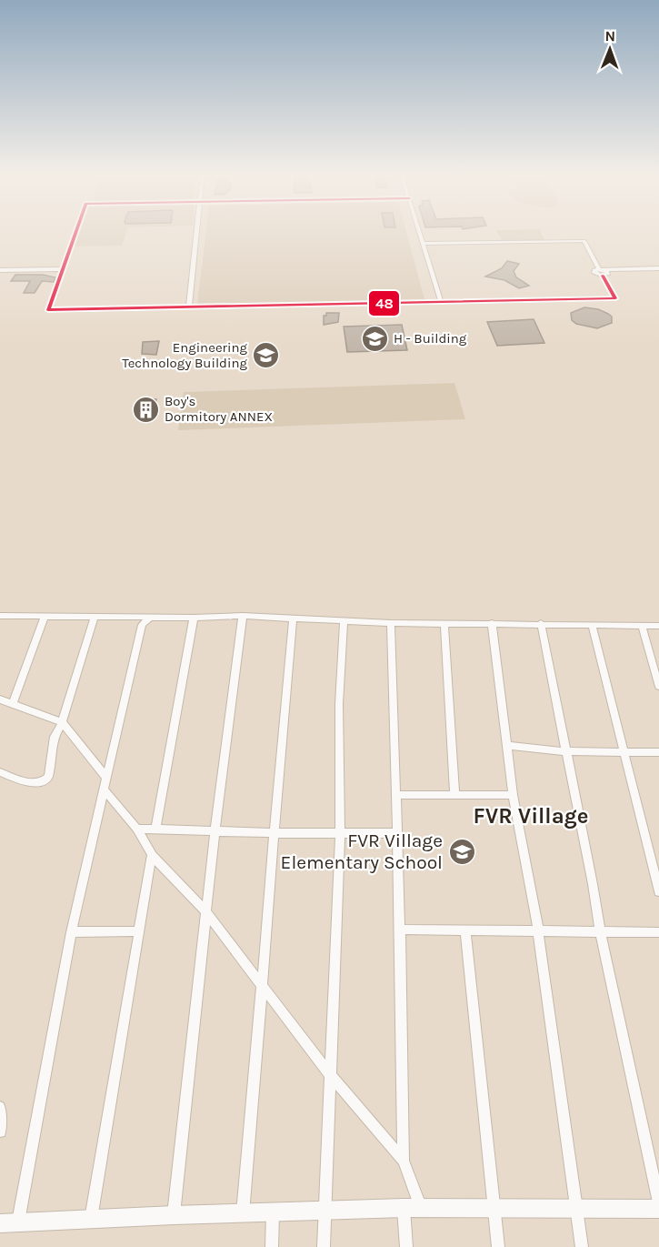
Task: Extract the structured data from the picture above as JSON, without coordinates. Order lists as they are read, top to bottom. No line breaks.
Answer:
{"districts":["FVR Village"],"places":{"school or university":["H - Building","Engineering Technology Building","FVR Village Elementary School"],"building":["Boy's Dormitory ANNEX"]},"lines":["transit line 48"],"north":"top"}
